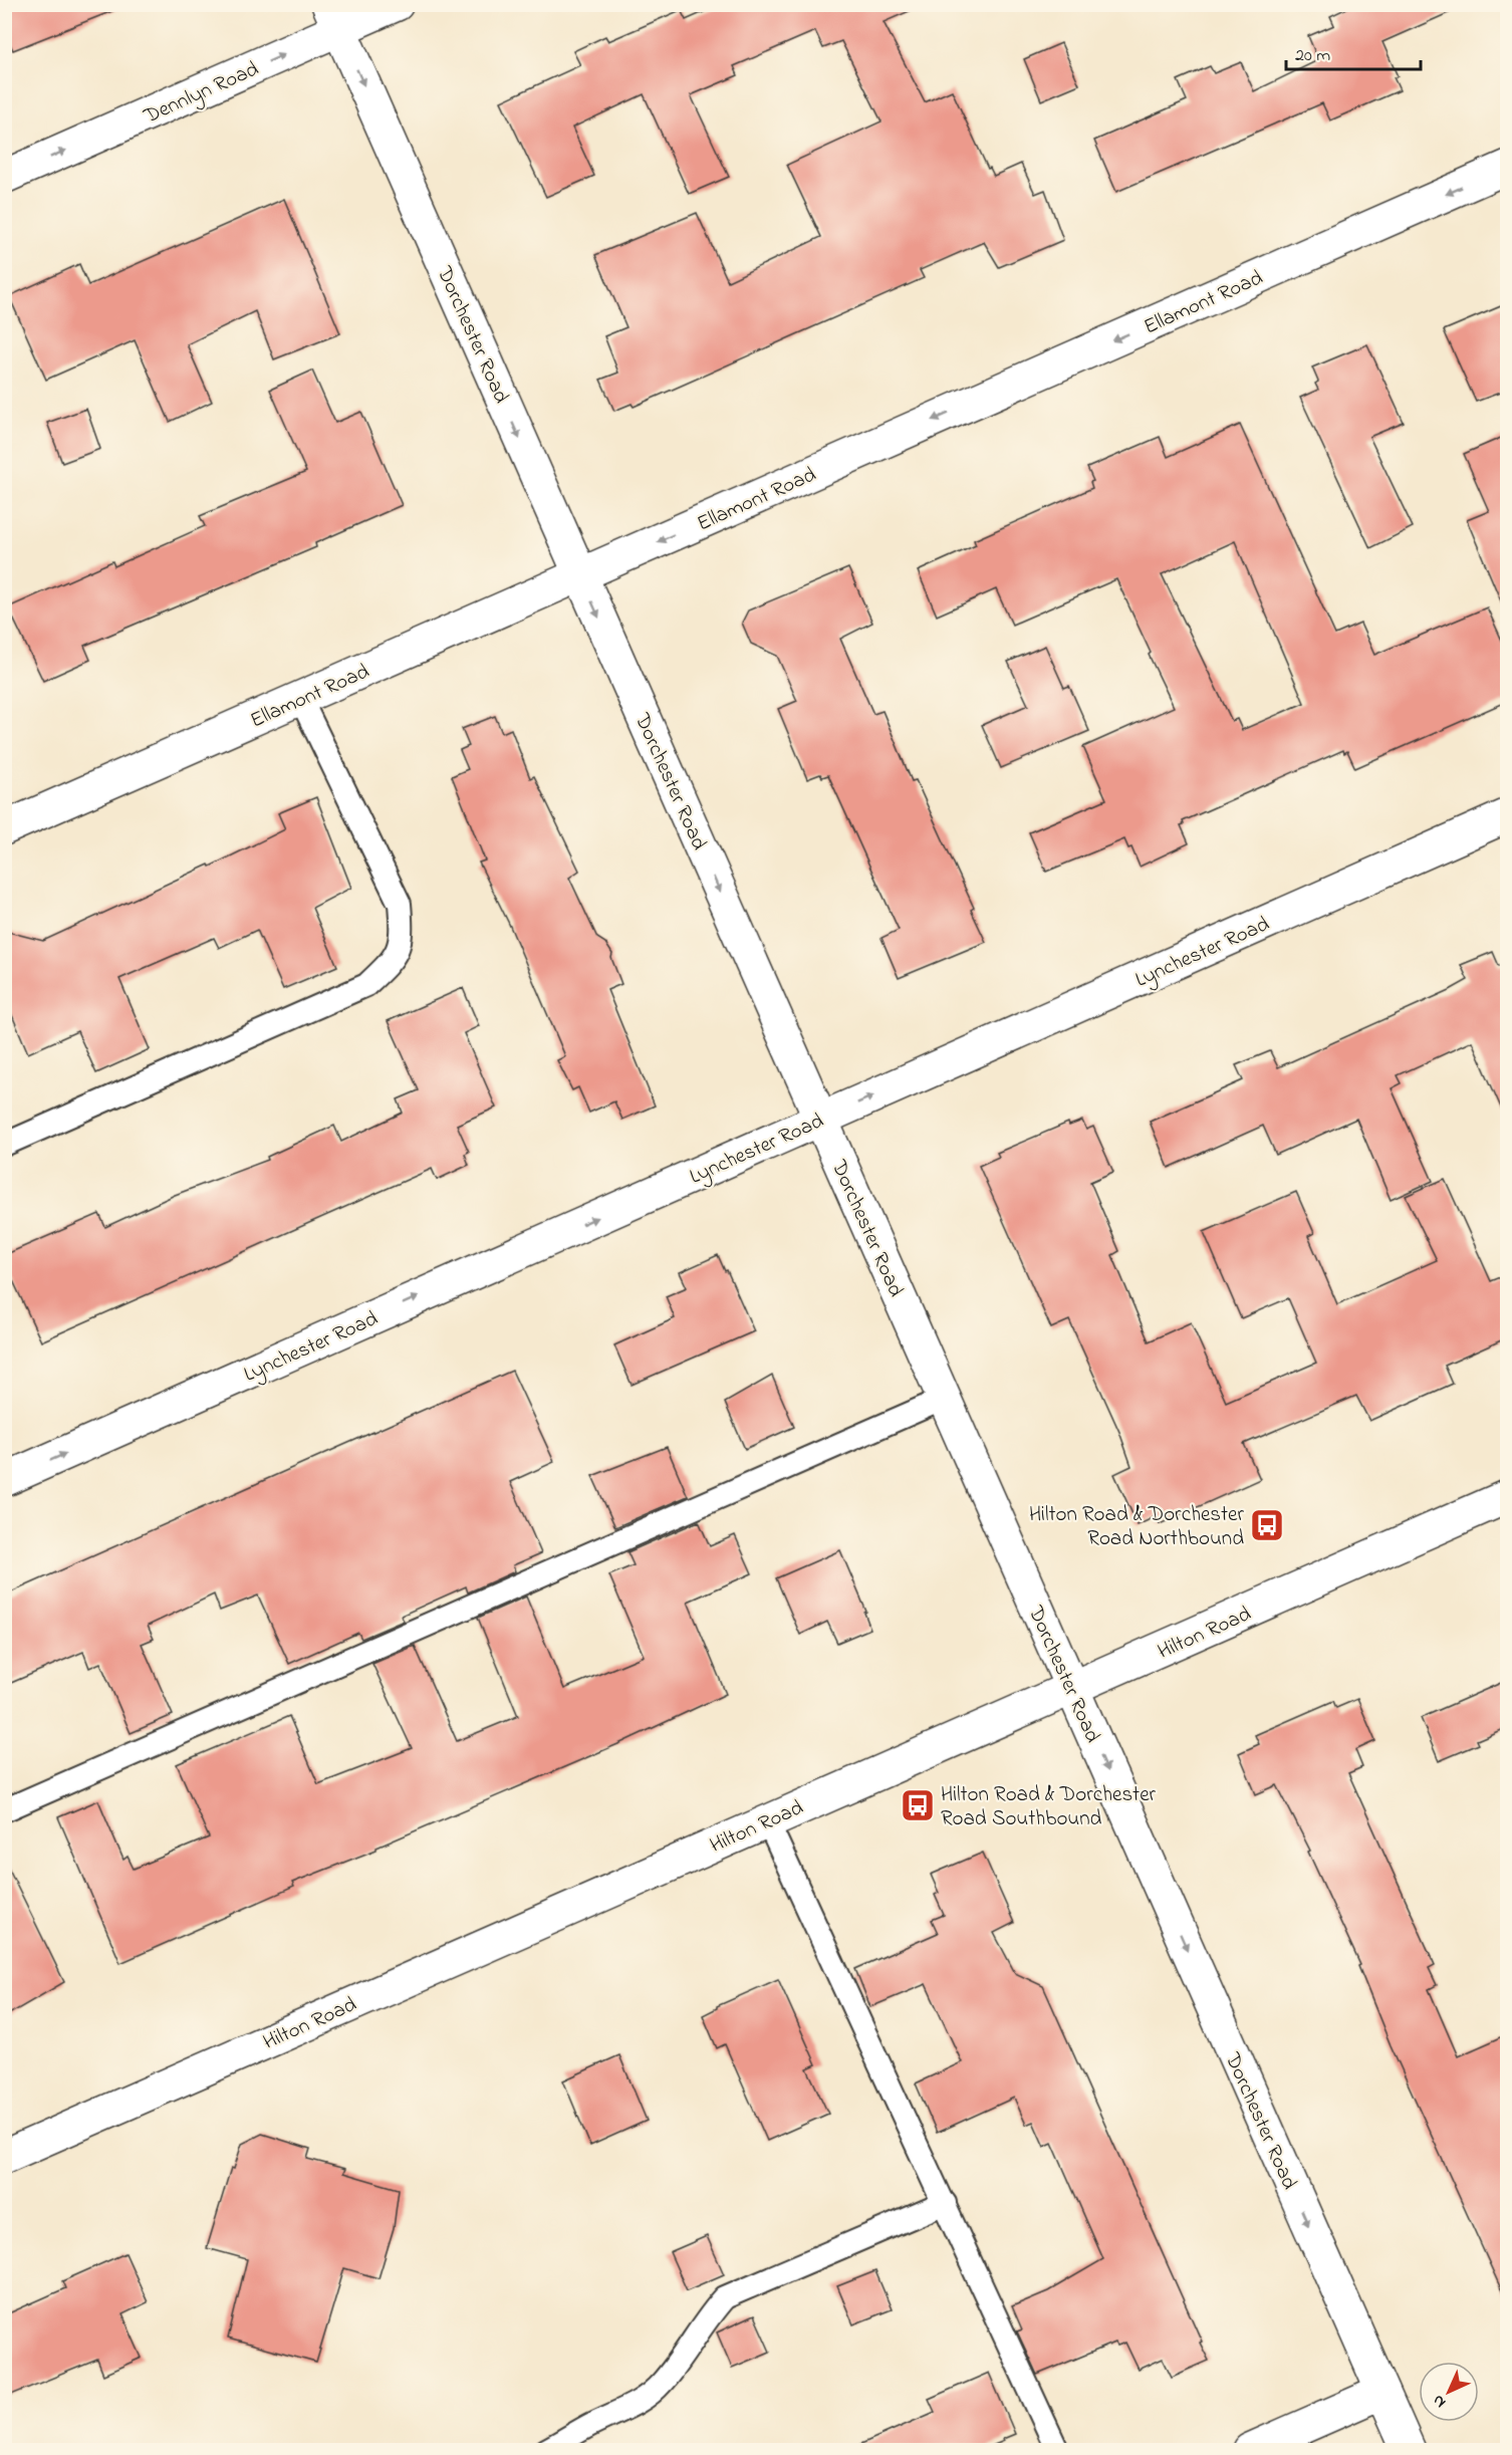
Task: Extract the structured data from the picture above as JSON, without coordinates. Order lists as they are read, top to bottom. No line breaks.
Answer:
{"streets":{"street":["Dennlyn Road","Ellamont Road","Dorchester Road","Lynchester Road","Hilton Road"]},"crossings":[["Dennlyn Road","Dorchester Road"],["Ellamont Road","Dorchester Road"],["Dorchester Road","Lynchester Road"],["Dorchester Road","Hilton Road"]],"one_way":["Dennlyn Road","Ellamont Road","Dorchester Road","Lynchester Road"],"places":{"bus stop":["Hilton Road & Dorchester Road Northbound","Hilton Road & Dorchester Road Southbound"]},"scale_bar":"20 m","north":"bottom left"}
